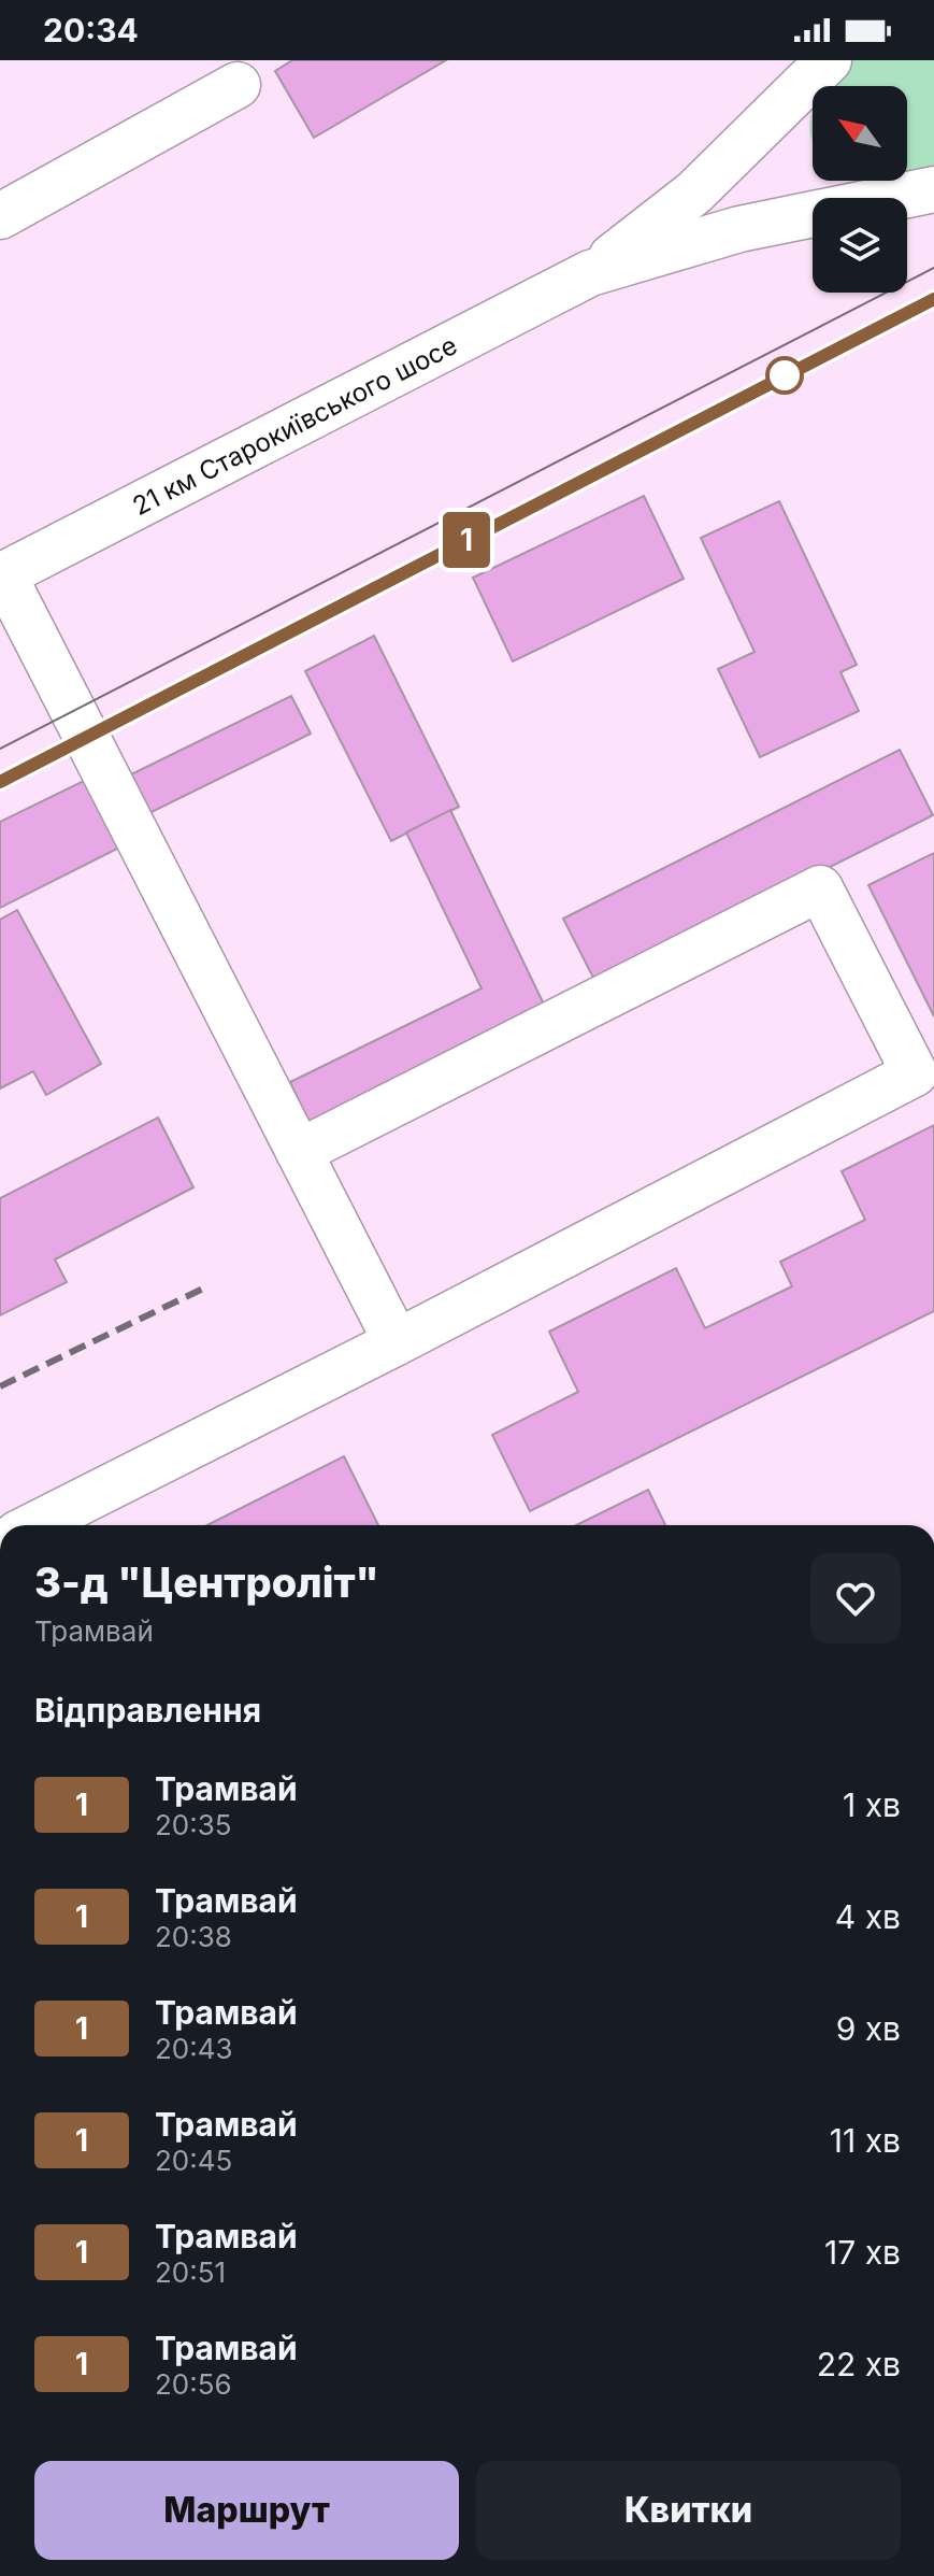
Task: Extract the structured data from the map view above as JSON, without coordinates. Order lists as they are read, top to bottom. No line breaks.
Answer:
{"streets":{"street":["21 км Старокиївського шосе"]},"lines":["tram line 1"],"north":"top left","page":{"status":"20:34","on_map":"1","heading":[["З-д \"Центроліт\"","Трамвай"],"Відправлення"],"list":[{"mark":"1","name":"Трамвай","note":"20:35","value":"1 хв"},{"mark":"1","name":"Трамвай","note":"20:38","value":"4 хв"},{"mark":"1","name":"Трамвай","note":"20:43","value":"9 хв"},{"mark":"1","name":"Трамвай","note":"20:45","value":"11 хв"},{"mark":"1","name":"Трамвай","note":"20:51","value":"17 хв"},{"mark":"1","name":"Трамвай","note":"20:56","value":"22 хв"}],"buttons":["Маршрут","Квитки"]}}
